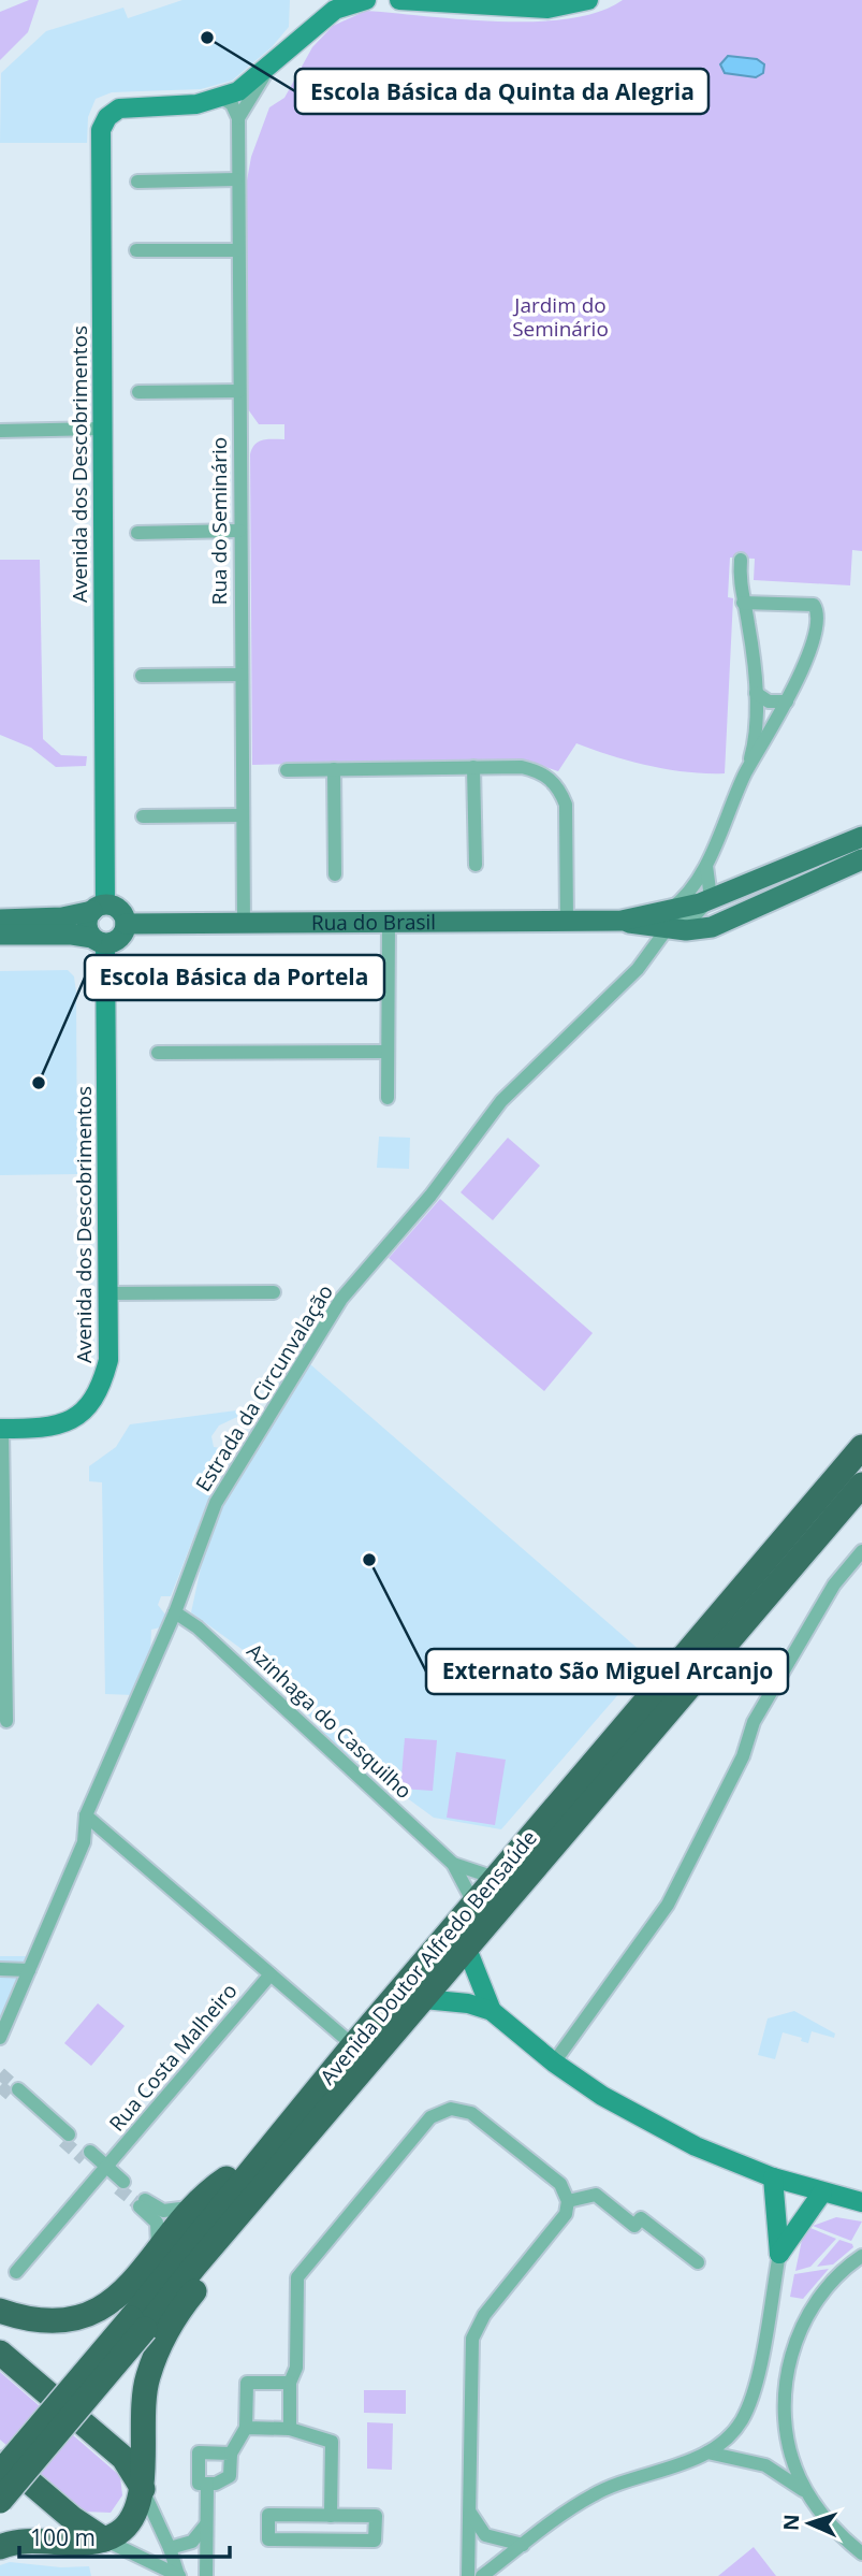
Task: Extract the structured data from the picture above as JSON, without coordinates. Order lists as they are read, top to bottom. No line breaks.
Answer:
{"streets":{"highway":["Avenida Doutor Alfredo Bensaúde"],"main road":["Rua do Brasil"],"street":["Avenida dos Descobrimentos","Rua do Seminário","Estrada da Circunvalação","Azinhaga do Casquilho","Rua Costa Malheiro"]},"crossings":[["Avenida dos Descobrimentos","Rua do Brasil"],["Rua do Seminário","Rua do Brasil"],["Rua do Brasil","Estrada da Circunvalação"],["Estrada da Circunvalação","Azinhaga do Casquilho"],["Azinhaga do Casquilho","Avenida Doutor Alfredo Bensaúde"]],"parks":["Jardim do Seminário"],"places":["Escola Básica da Quinta da Alegria","Escola Básica da Portela","Externato São Miguel Arcanjo"],"scale_bar":"100 m","north":"left"}
